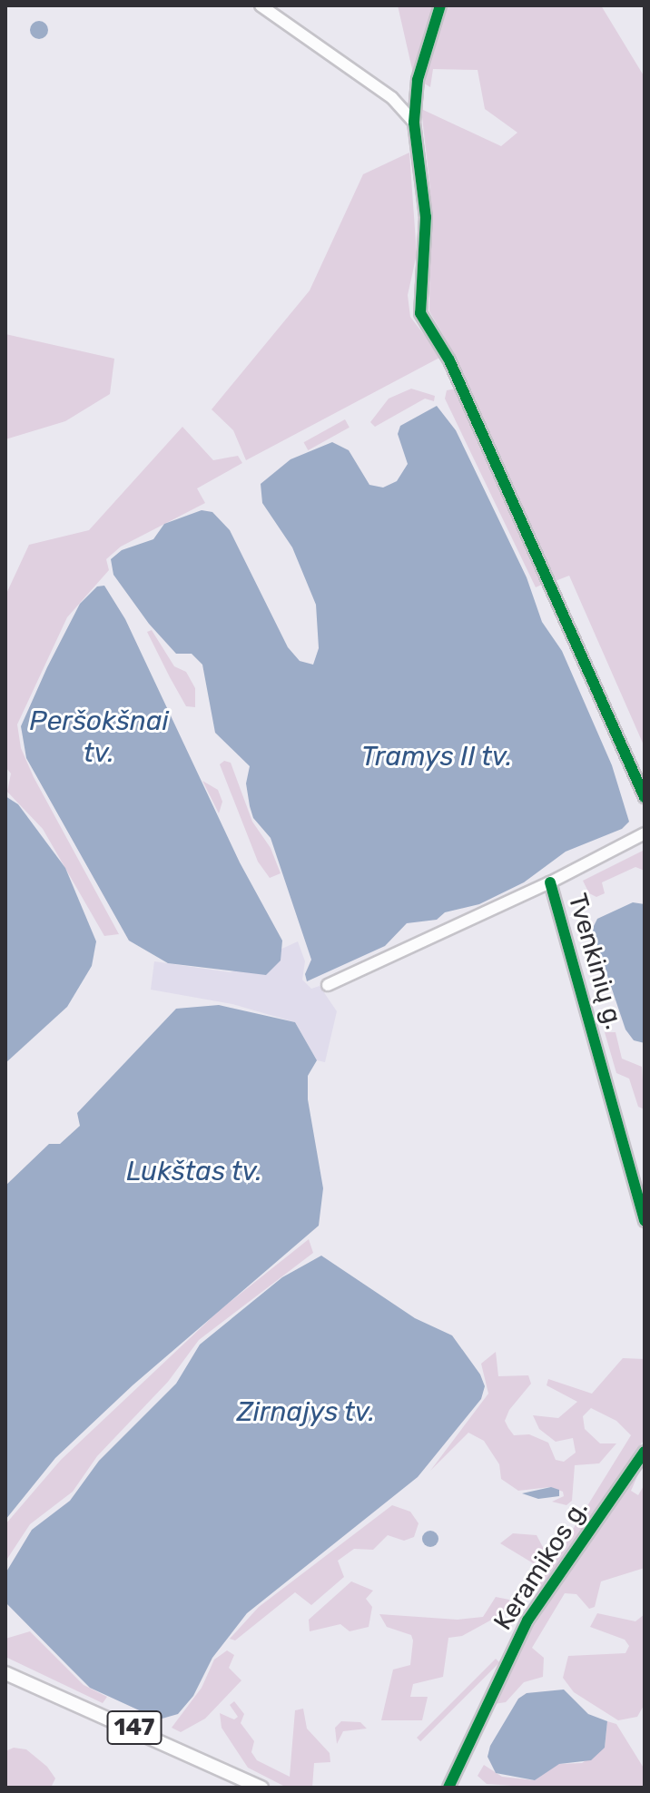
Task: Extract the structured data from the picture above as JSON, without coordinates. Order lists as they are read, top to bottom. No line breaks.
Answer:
{"streets":{"main road":["147"],"street":["Tvenkinių g.","Keramikos g."]},"water":["Peršokšnai tv.","Tramys II tv.","Lukštas tv.","Zirnajys tv."]}
